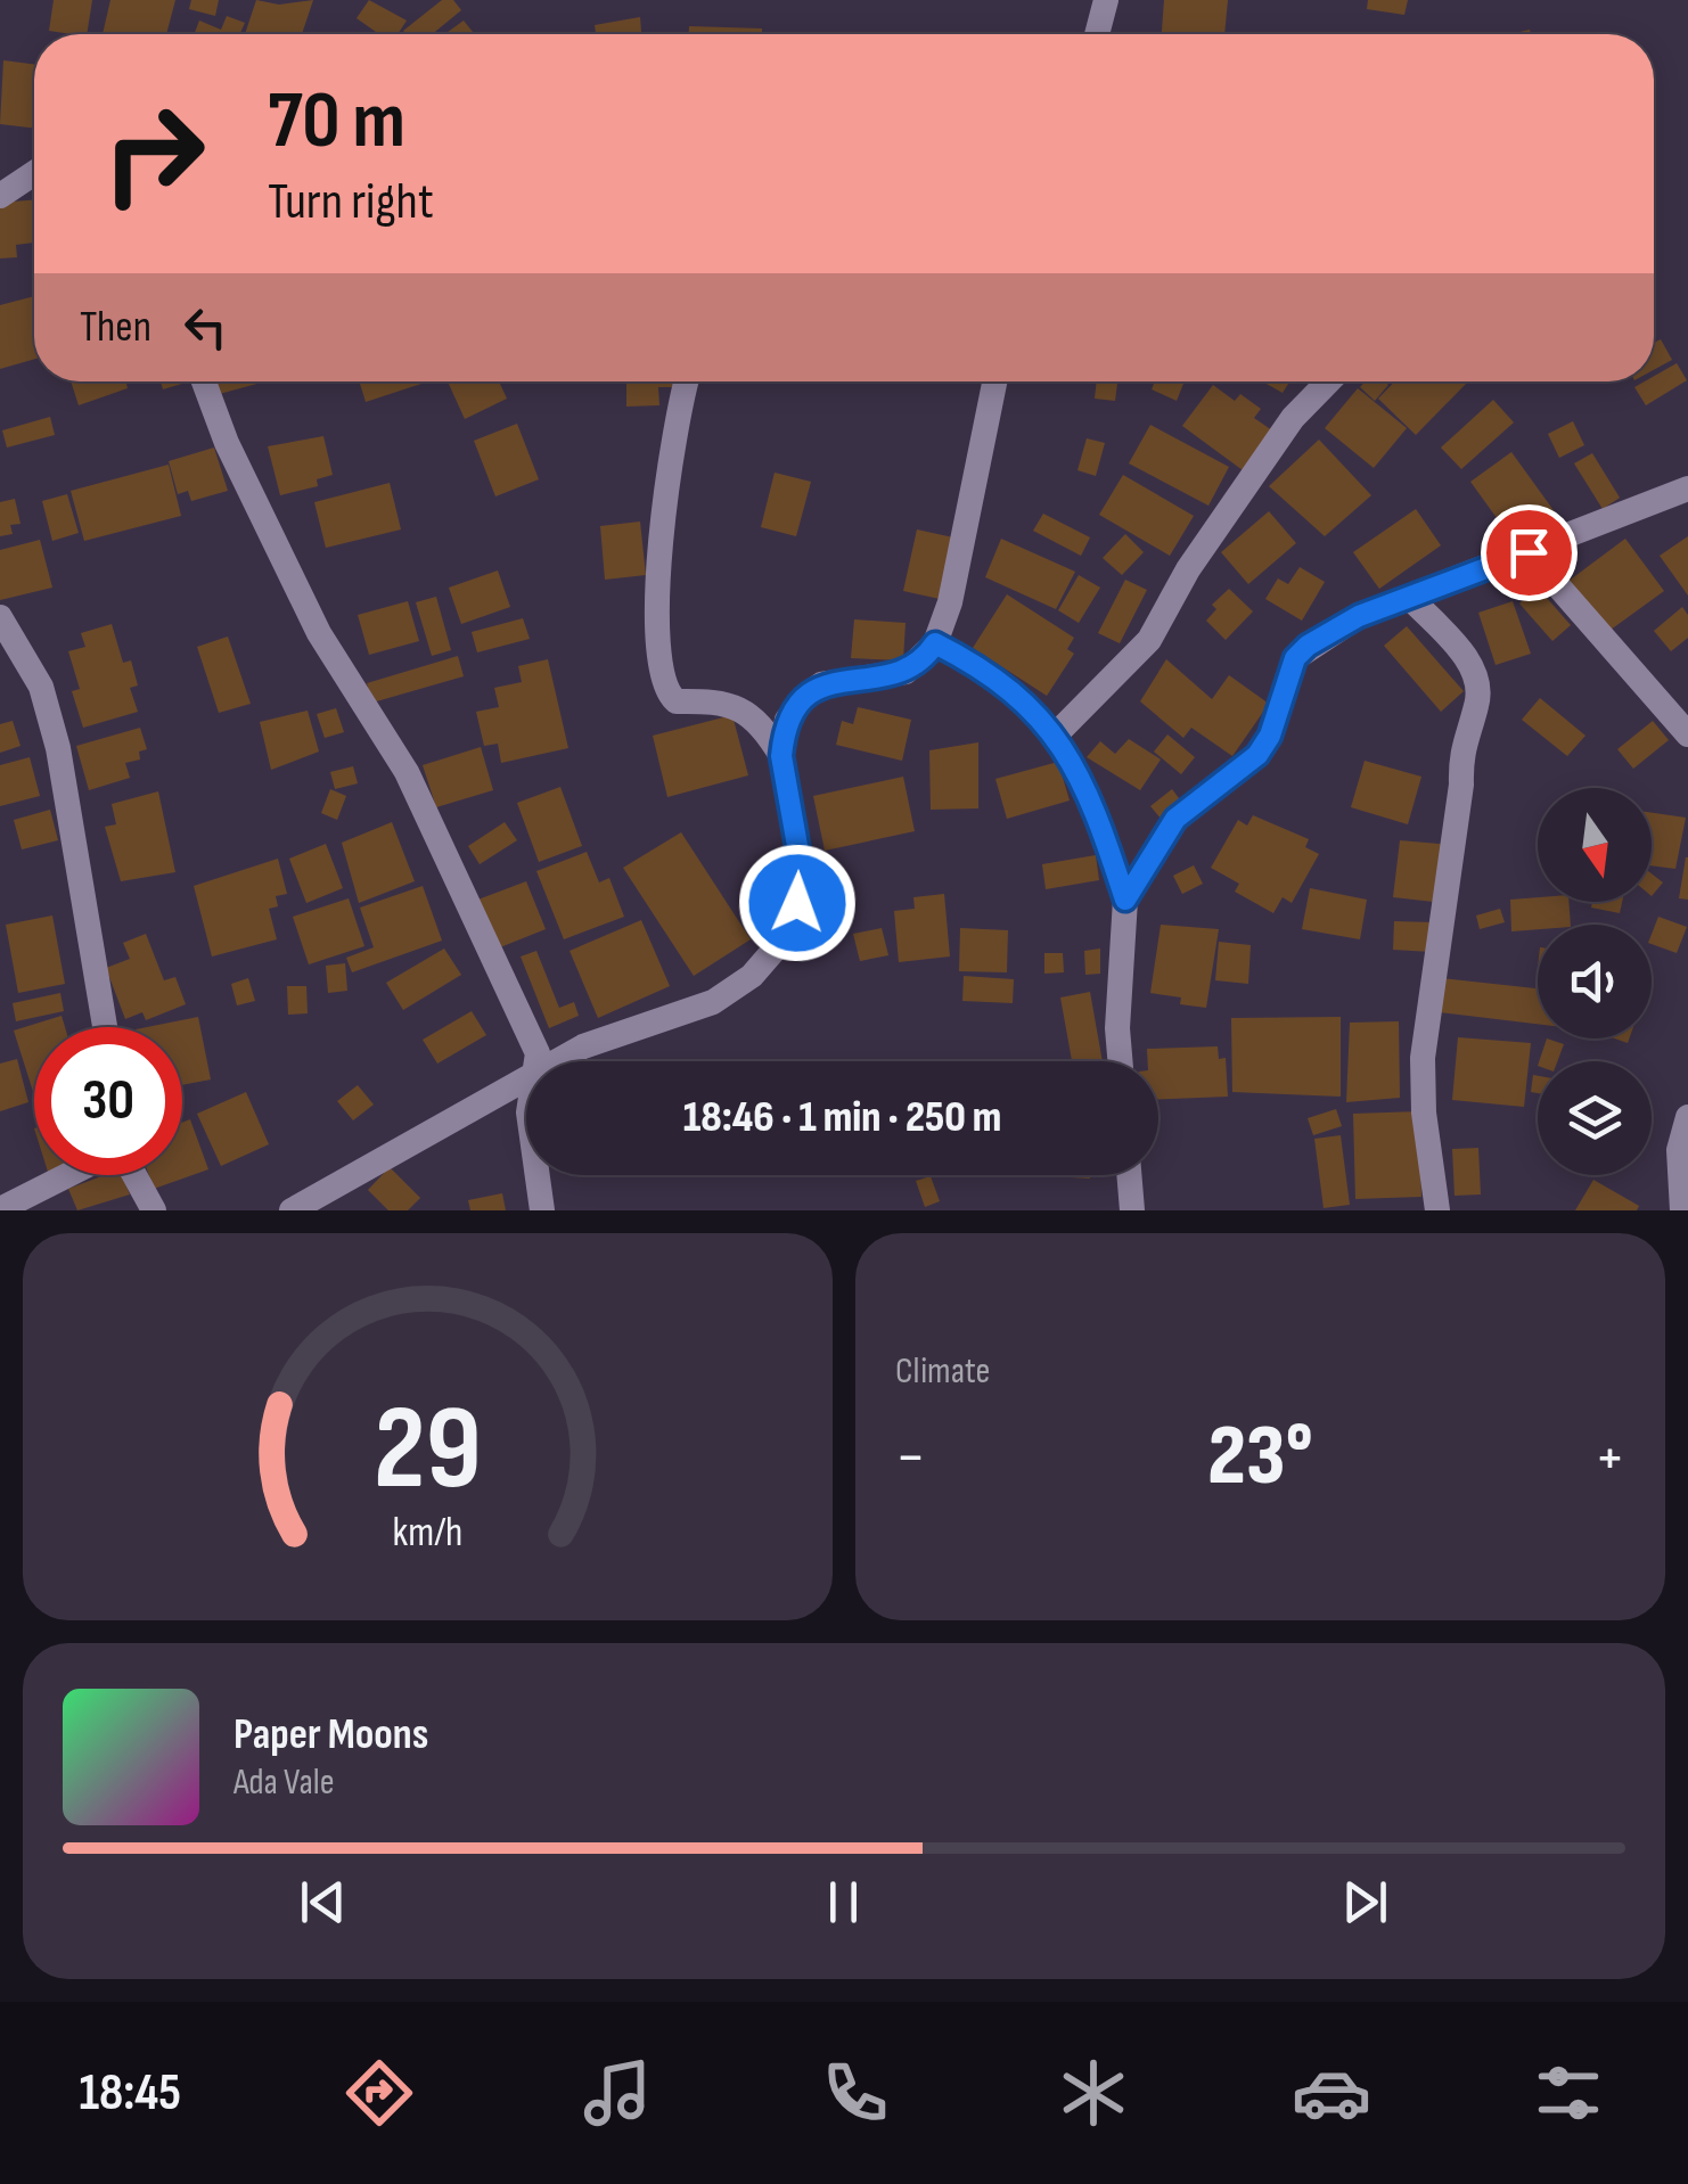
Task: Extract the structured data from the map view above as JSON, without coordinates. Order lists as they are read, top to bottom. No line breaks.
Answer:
{"north":"bottom","page":{"turn":["70 m","Turn right"],"then":"Then","limit":"30","trip":"18:46 · 1 min · 250 m","tile":"Climate","heat":["−","23°","+"],"song":["Paper Moons","Ada Vale"],"tabs":"18:45","gauge":["29","km/h"]}}
